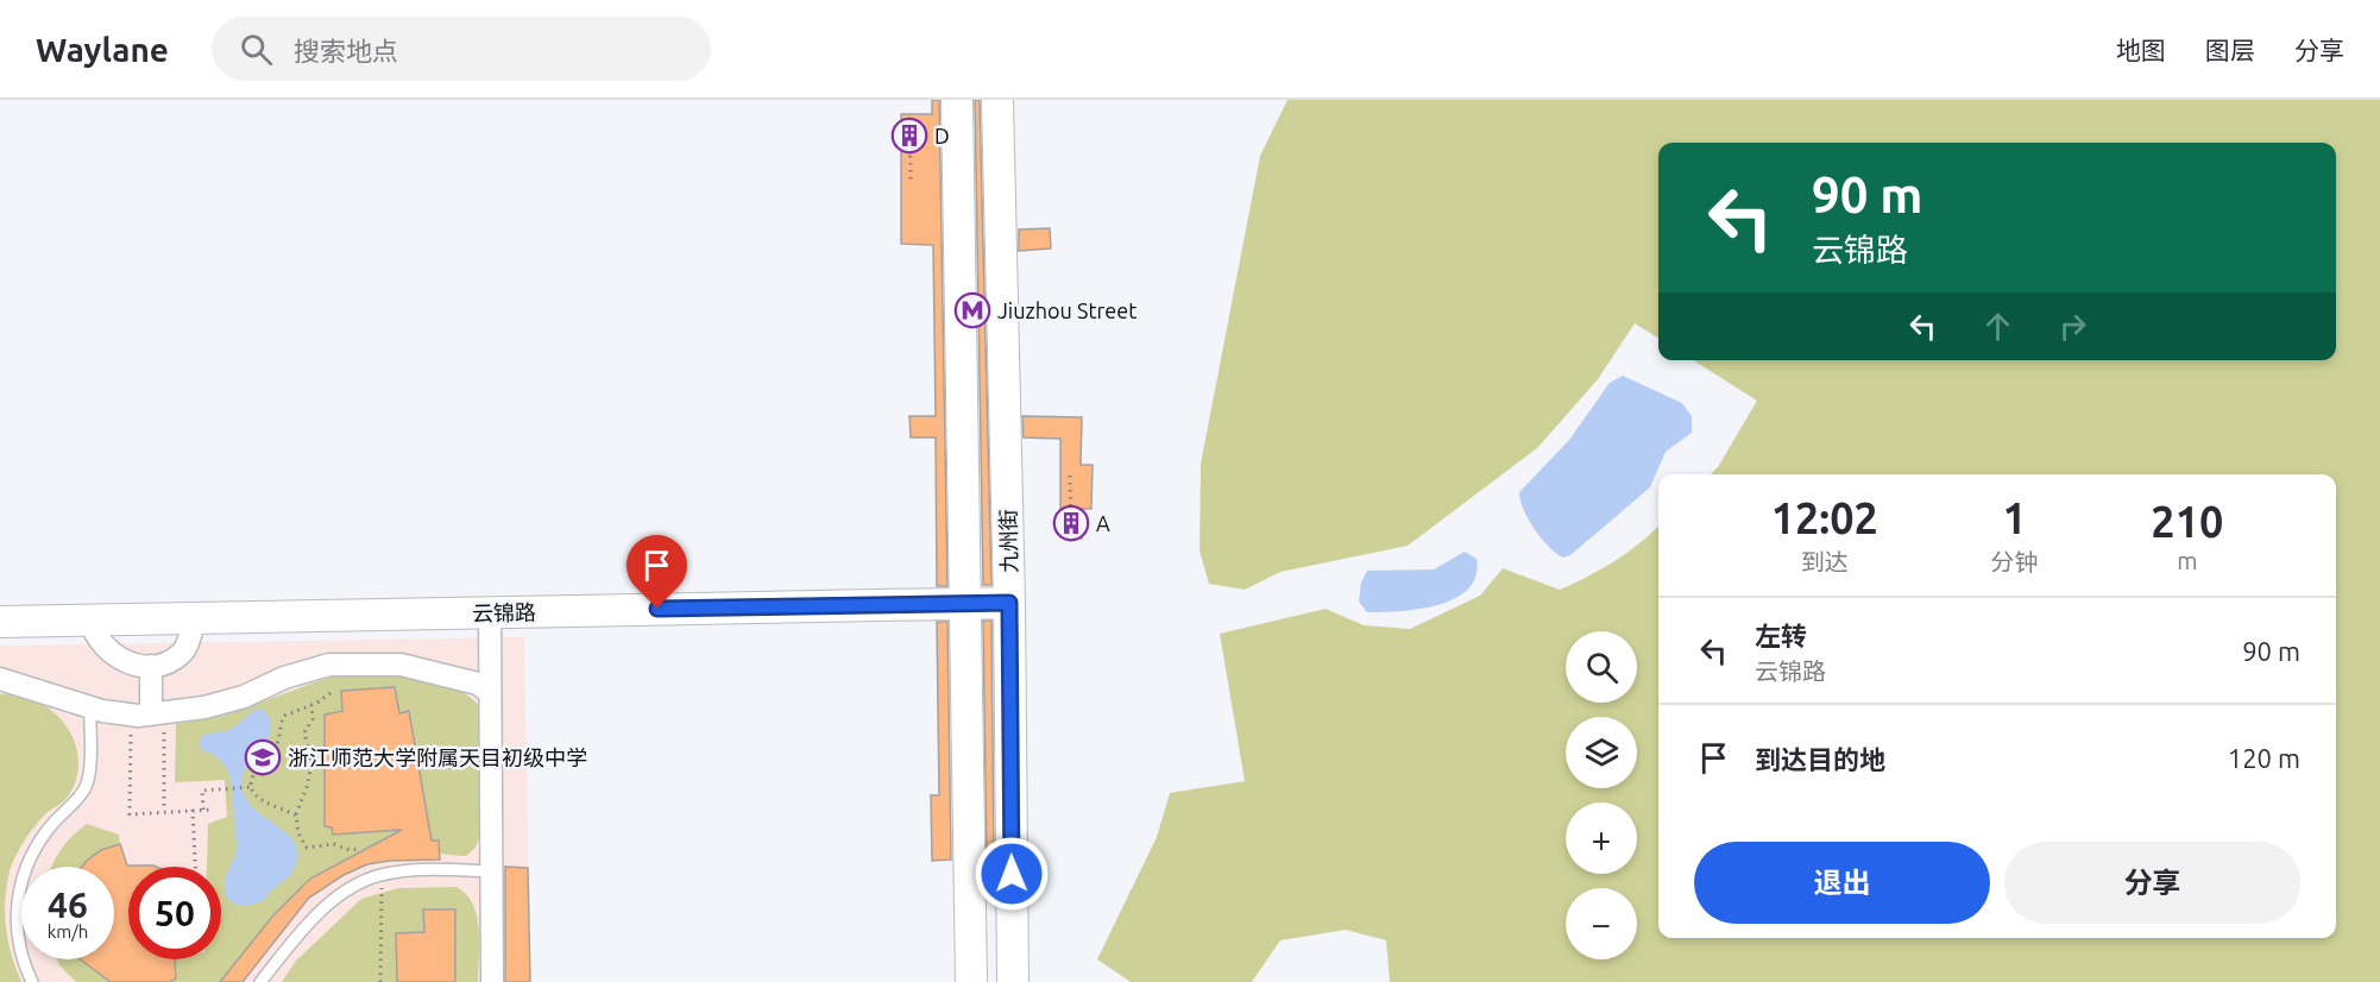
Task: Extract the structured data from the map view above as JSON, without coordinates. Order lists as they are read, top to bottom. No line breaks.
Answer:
{"streets":{"main road":["九州街","云锦路"]},"crossings":[["九州街","云锦路"]],"places":{"building":["D","A"],"metro station":["Jiuzhou Street"],"school or university":["浙江师范大学附属天目初级中学"]},"page":{"header":"Waylane","search":"搜索地点","nav":["地图","图层","分享"],"turn":["90 m","云锦路"],"eta":["12:02","到达","1","分钟","210","m"],"list":[{"name":"左转","note":"云锦路","value":"90 m"},{"name":"到达目的地","value":"120 m"}],"map_buttons":["+","−"],"buttons":["退出","分享"],"speed":"46 km/h","limit":"50"}}
